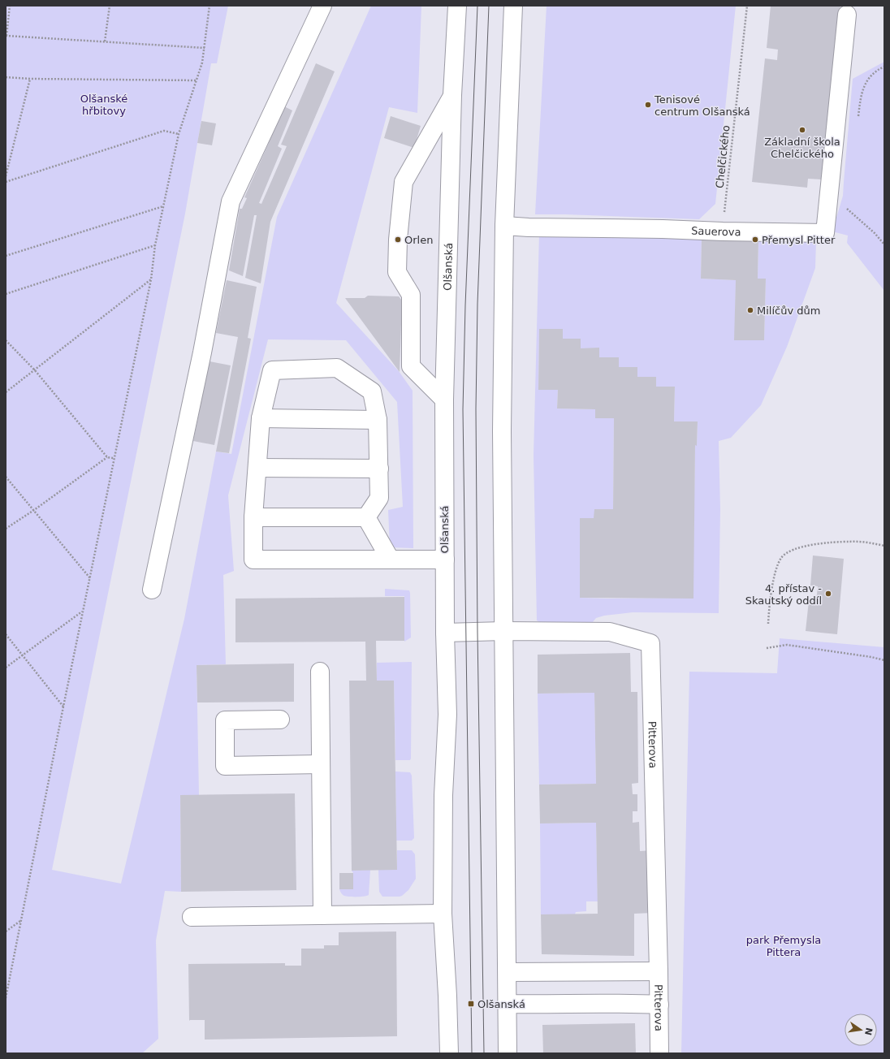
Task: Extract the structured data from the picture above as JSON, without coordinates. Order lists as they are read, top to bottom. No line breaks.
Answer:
{"streets":{"street":["Sauerova","Olšanská","Pitterova"],"path":["Chelčického"]},"crossings":[["Chelčického","Sauerova"],["Olšanská","Pitterova"]],"parks":["Olšanské hřbitovy","park Přemysla Pittera"],"places":{"other":["Tenisové centrum Olšanská","Základní škola Chelčického","Orlen","Přemysl Pitter","Milíčův dům","4. přístav - Skautský oddíl"],"transit":["Olšanská"]},"north":"right"}
